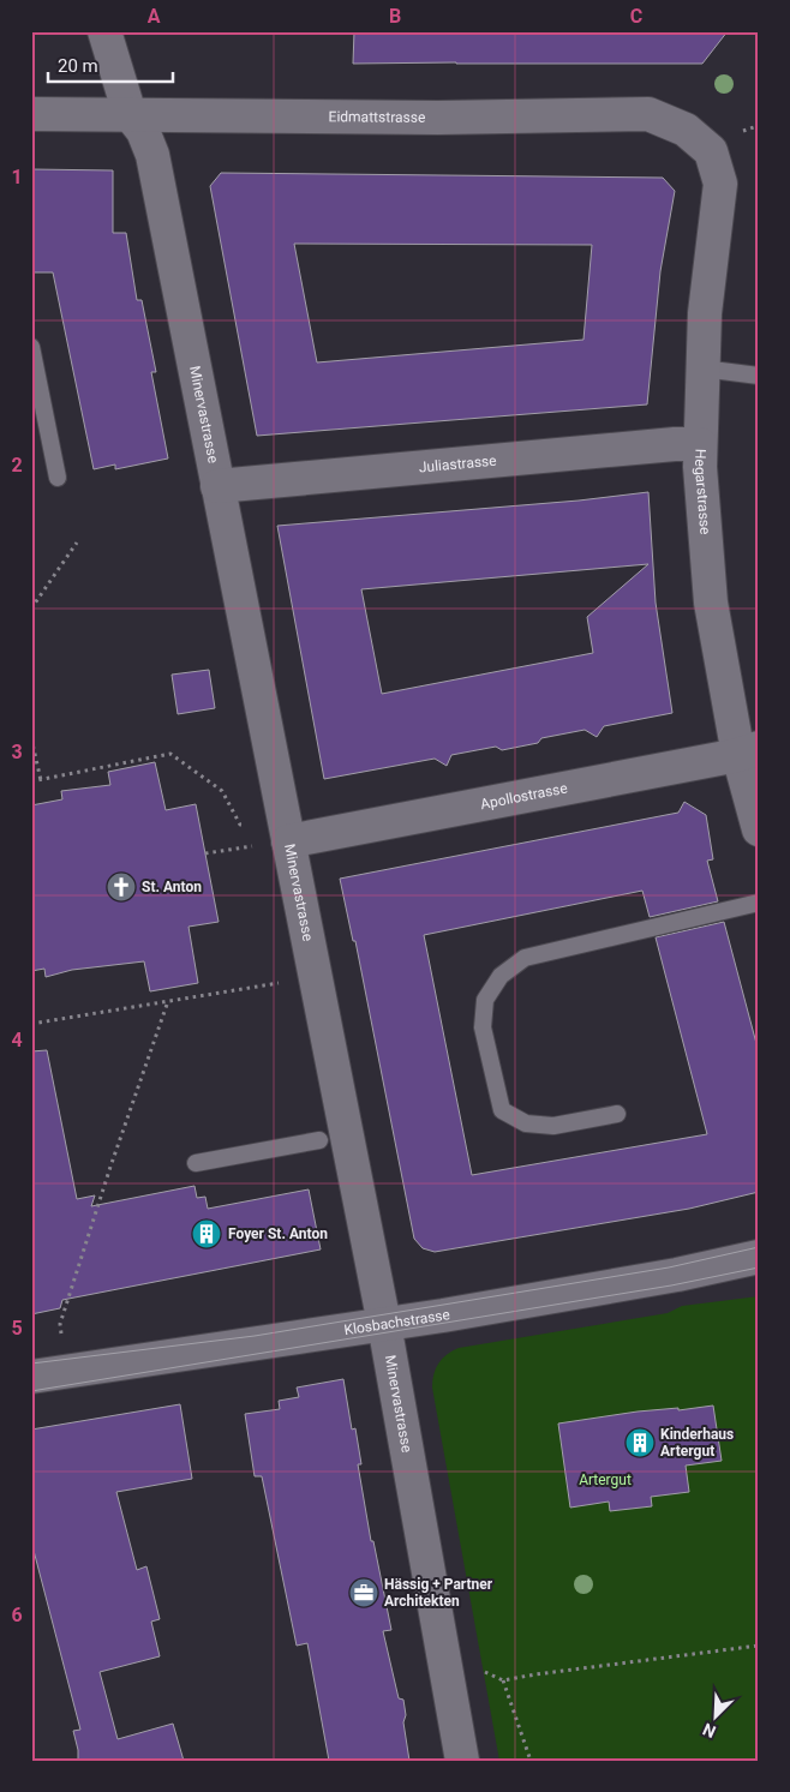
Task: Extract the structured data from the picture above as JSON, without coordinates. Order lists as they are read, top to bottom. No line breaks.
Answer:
{"streets":{"street":["Eidmattstrasse","Minervastrasse","Juliastrasse","Hegarstrasse","Apollostrasse","Klosbachstrasse"]},"crossings":[["Eidmattstrasse","Minervastrasse"],["Eidmattstrasse","Hegarstrasse"],["Minervastrasse","Juliastrasse"],["Minervastrasse","Apollostrasse"],["Minervastrasse","Klosbachstrasse"],["Juliastrasse","Hegarstrasse"],["Hegarstrasse","Apollostrasse"]],"parks":["Artergut"],"places":{"church":["St. Anton"],"building":["Foyer St. Anton","Kinderhaus Artergut"],"office":["Hässig + Partner Architekten"]},"scale_bar":"20 m","north":"bottom left","grid":{"columns":["A","B","C"],"rows":["1","2","3","4","5","6"]}}
